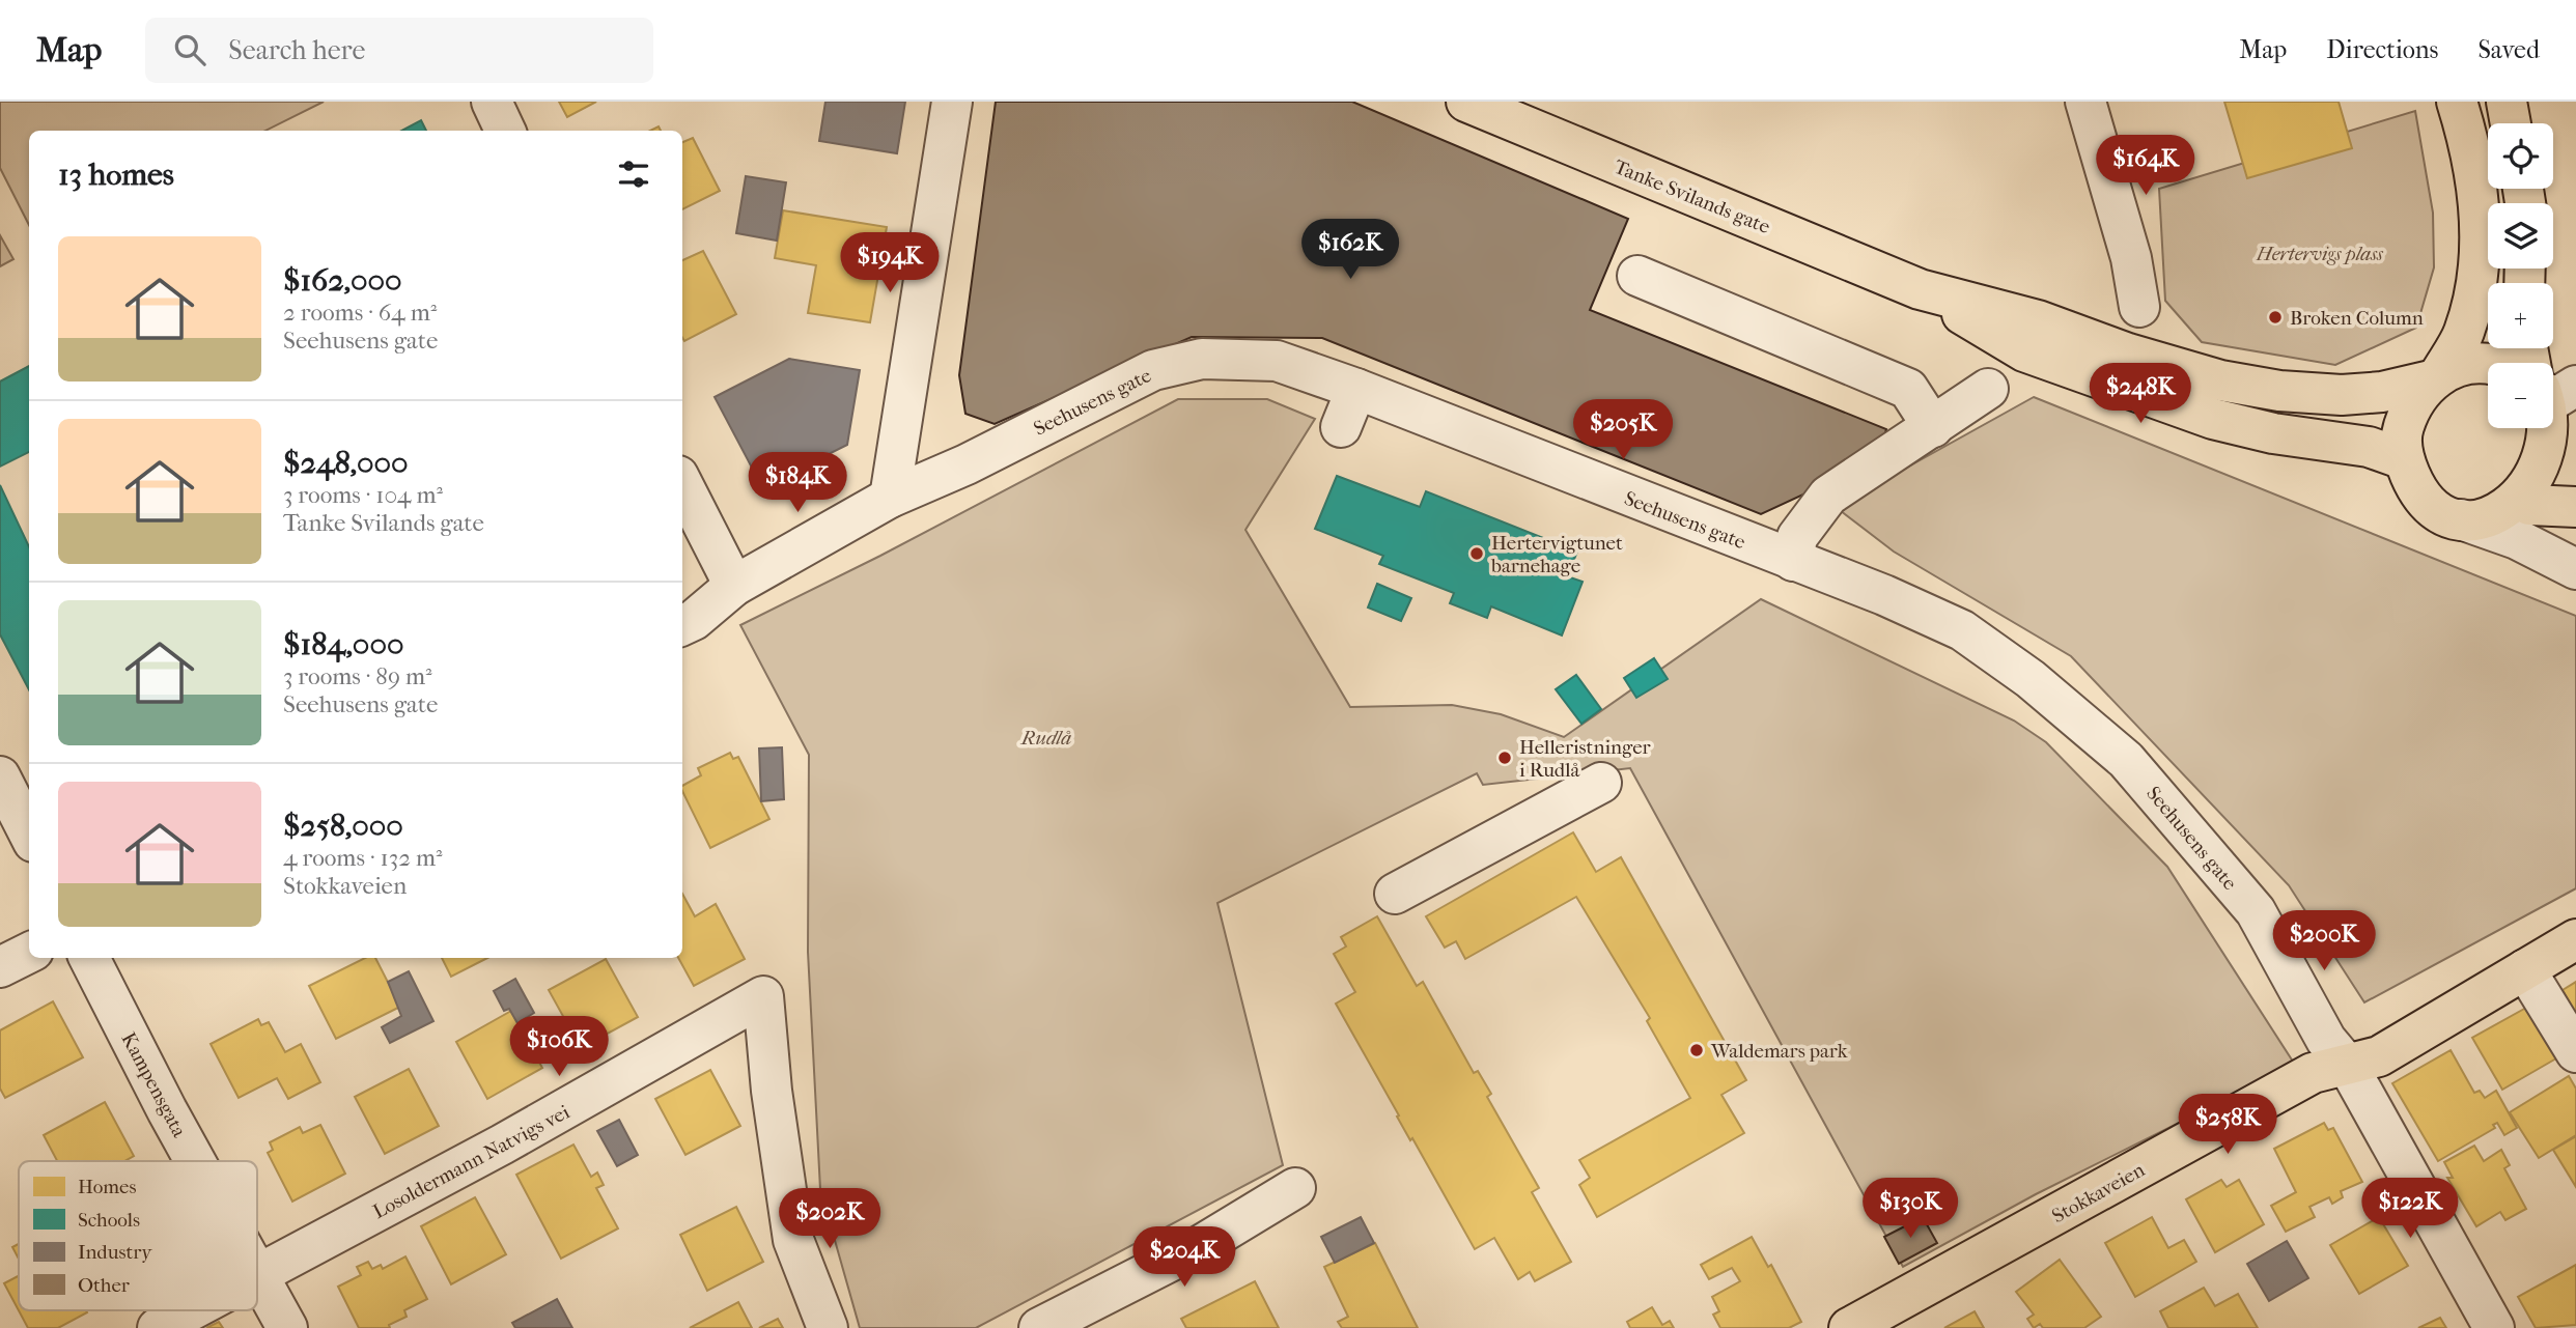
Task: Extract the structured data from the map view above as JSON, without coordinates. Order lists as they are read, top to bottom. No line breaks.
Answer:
{"streets":{"main road":["Tanke Svilands gate","Stokkaveien"],"street":["Seehusens gate","Kampensgata","Losoldermann Natvigs vei"]},"crossings":[["Seehusens gate","Stokkaveien"],["Kampensgata","Losoldermann Natvigs vei"]],"parks":["Hertervigs plass","Rudlå"],"places":["Broken Column","Hertervigtunet barnehage","Helleristninger i Rudlå","Waldemars park"],"legend":["Homes","Schools","Industry","Other"],"page":{"header":"Map","search":"Search here","nav":["Map","Directions","Saved"],"map_buttons":["+","−"],"heading":"13 homes","price":["$164K","$162K","$194K","$248K","$205K","$184K","$200K","$106K","$258K","$130K","$122K","$202K","$204K"],"list":[{"name":"$162,000","note":"2 rooms · 64 m² · Seehusens gate"},{"name":"$248,000","note":"3 rooms · 104 m² · Tanke Svilands gate"},{"name":"$184,000","note":"3 rooms · 89 m² · Seehusens gate"},{"name":"$258,000","note":"4 rooms · 132 m² · Stokkaveien"}]}}
